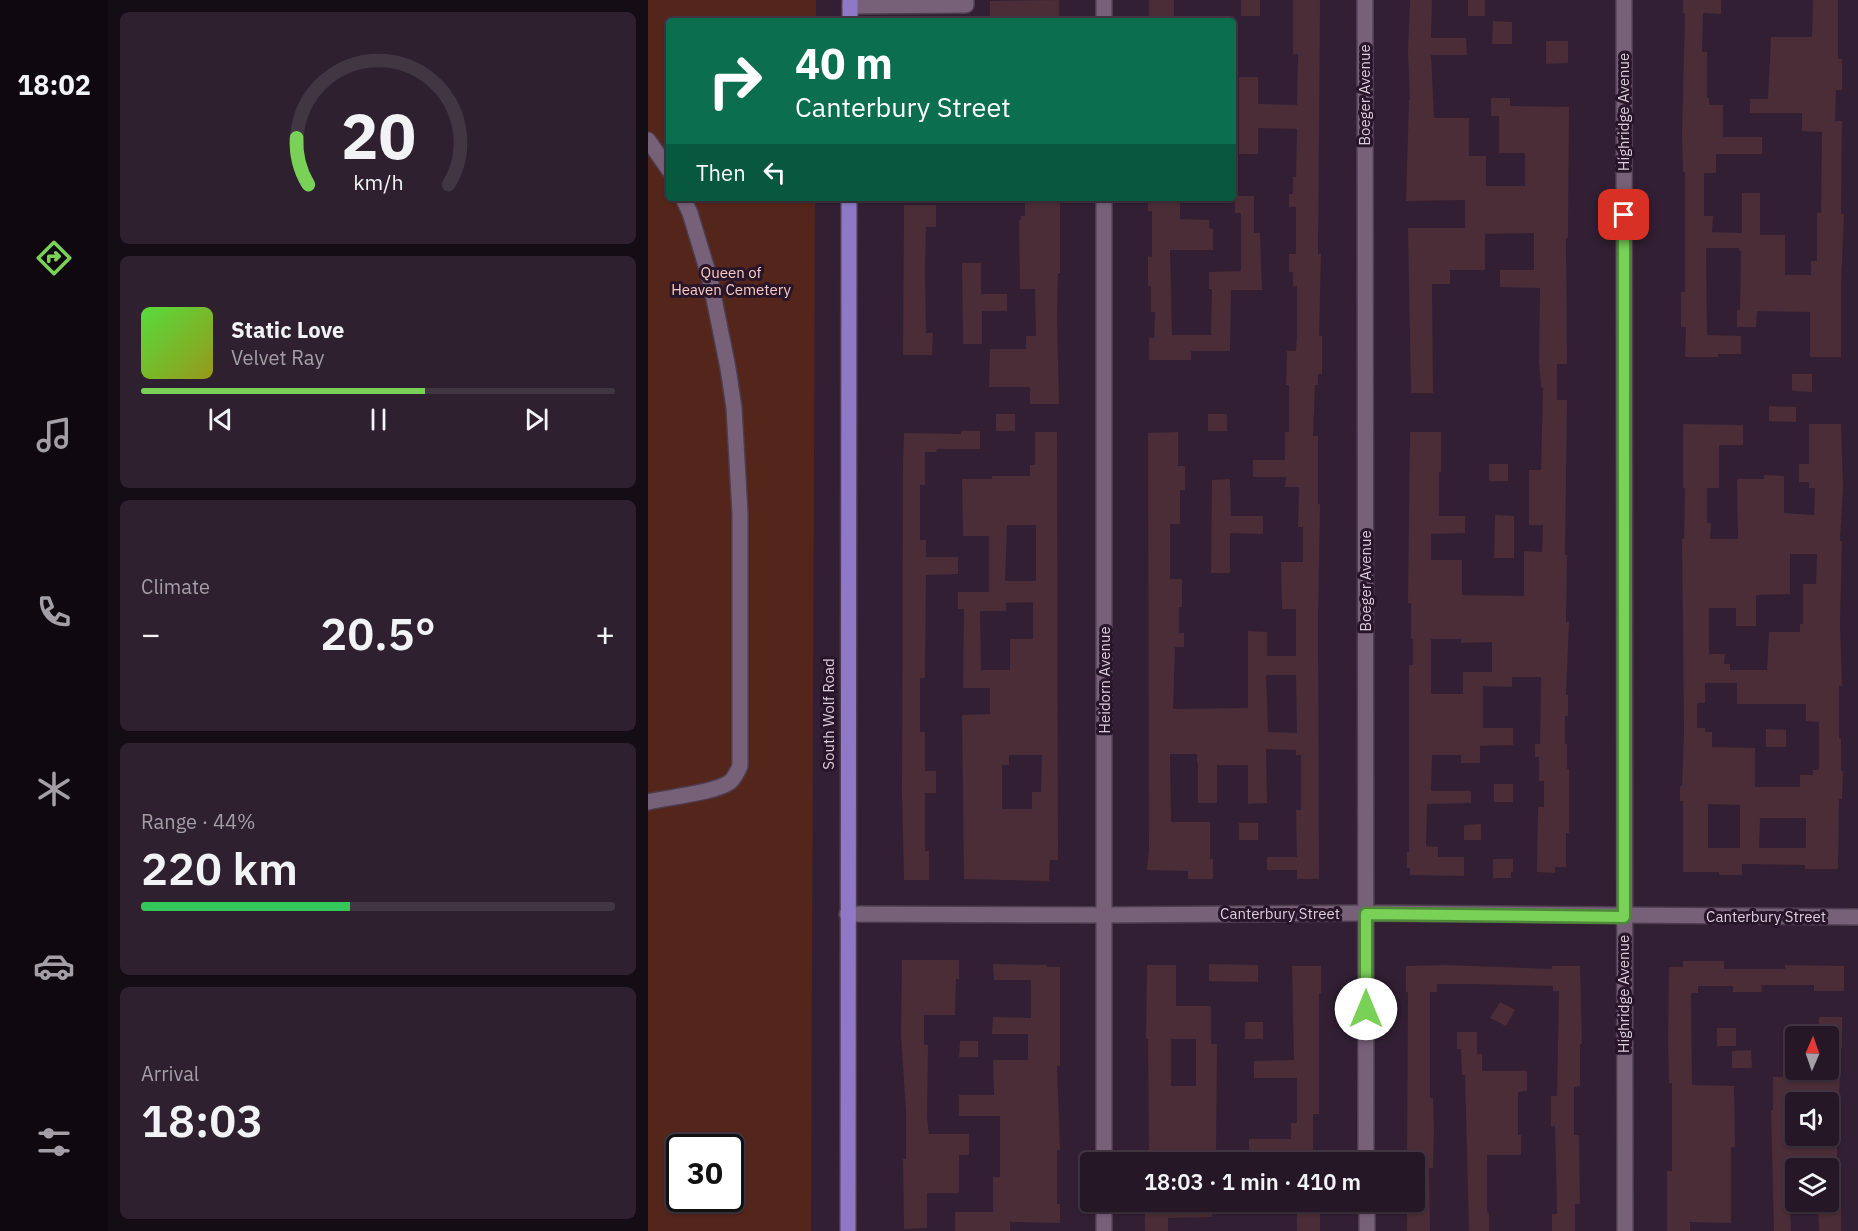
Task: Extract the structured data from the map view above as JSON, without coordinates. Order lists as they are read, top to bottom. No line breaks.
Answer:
{"streets":{"main road":["South Wolf Road"],"street":["Boeger Avenue","Highridge Avenue","Heidorn Avenue","Canterbury Street"]},"crossings":[["Boeger Avenue","Canterbury Street"],["Highridge Avenue","Canterbury Street"],["Heidorn Avenue","Canterbury Street"],["South Wolf Road","Canterbury Street"]],"parks":["Queen of Heaven Cemetery"],"north":"top","page":{"tabs":"18:02","turn":["40 m","Canterbury Street"],"then":"Then","song":["Static Love","Velvet Ray"],"tile":["Climate",["Range · 44%","220 km"],["Arrival","18:03"]],"heat":["−","20.5°","+"],"limit":"30","trip":"18:03 · 1 min · 410 m","gauge":["20","km/h"]}}
